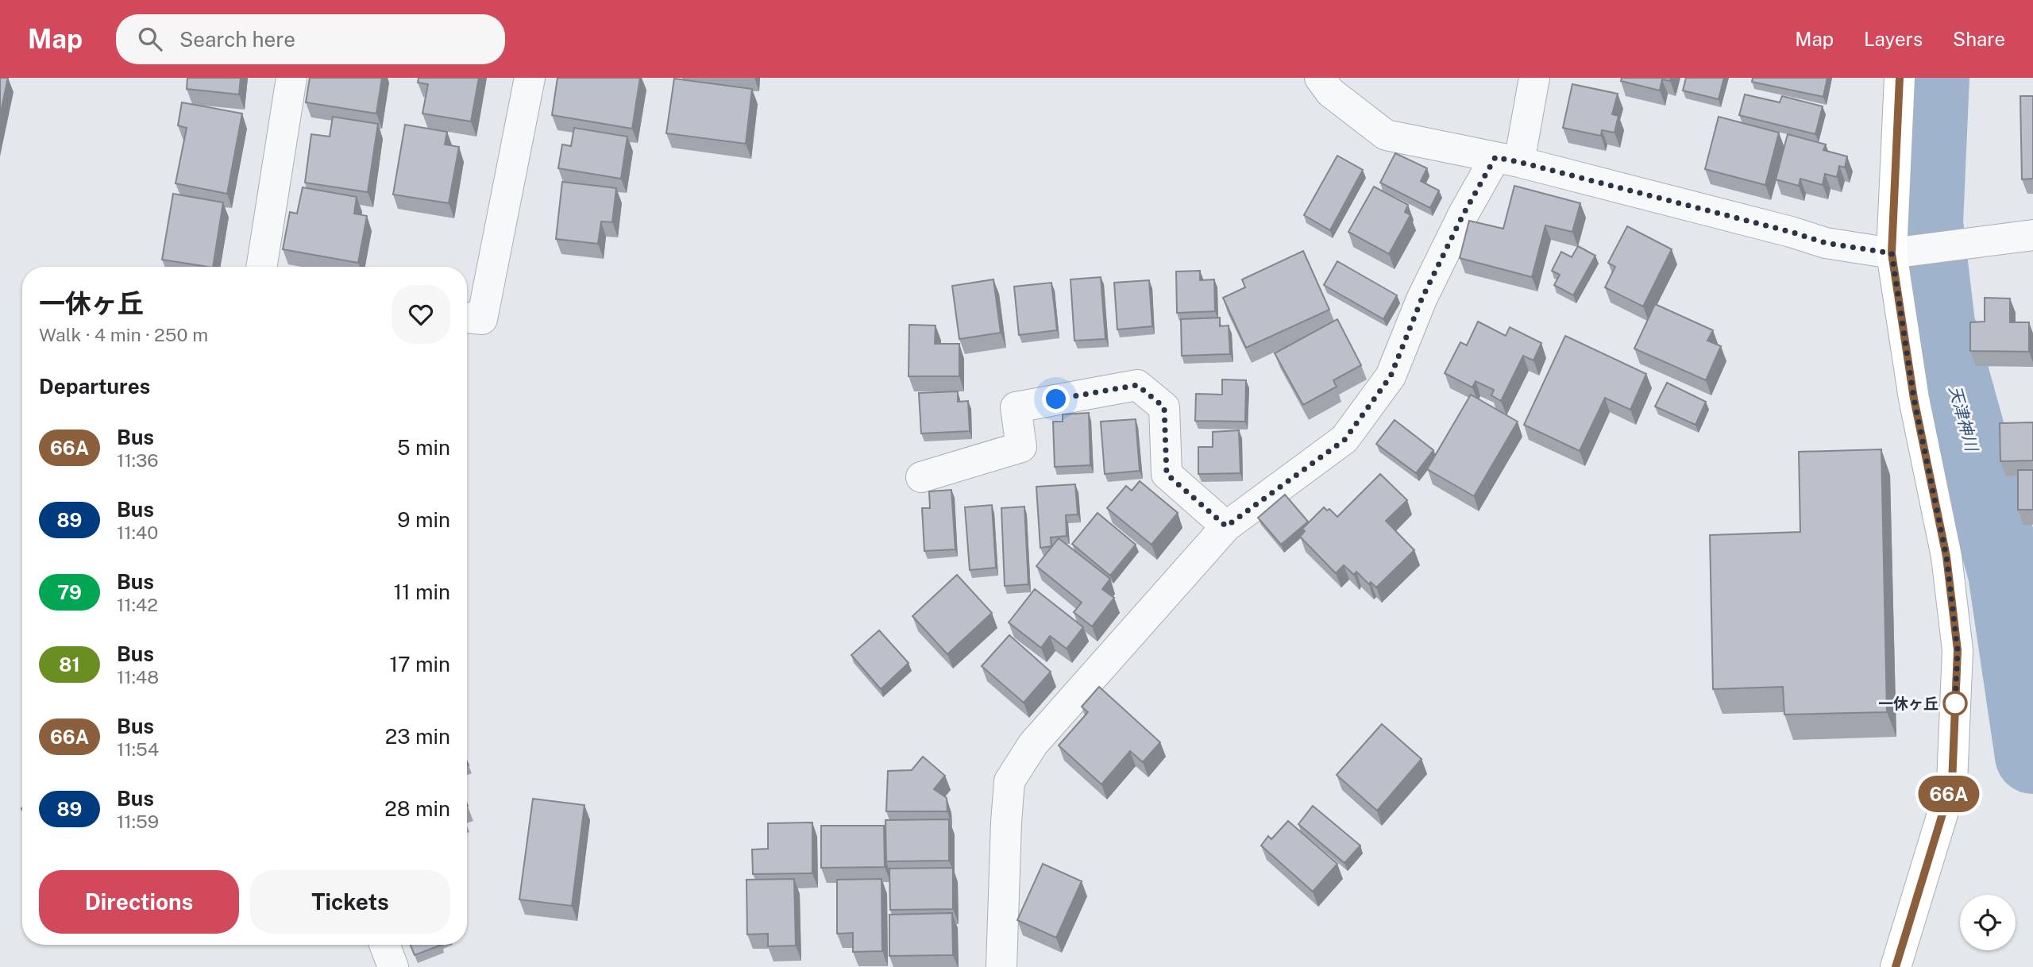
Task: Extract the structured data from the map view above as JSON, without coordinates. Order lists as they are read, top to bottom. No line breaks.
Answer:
{"water":["天津神川"],"places":["一休ヶ丘"],"lines":["bus line 66A"],"page":{"header":"Map","search":"Search here","nav":["Map","Layers","Share"],"on_map":"66A","heading":[["一休ヶ丘","Walk · 4 min · 250 m"],"Departures"],"list":[{"mark":"66A","name":"Bus","note":"11:36","value":"5 min"},{"mark":"89","name":"Bus","note":"11:40","value":"9 min"},{"mark":"79","name":"Bus","note":"11:42","value":"11 min"},{"mark":"81","name":"Bus","note":"11:48","value":"17 min"},{"mark":"66A","name":"Bus","note":"11:54","value":"23 min"},{"mark":"89","name":"Bus","note":"11:59","value":"28 min"}],"buttons":["Directions","Tickets"]}}
